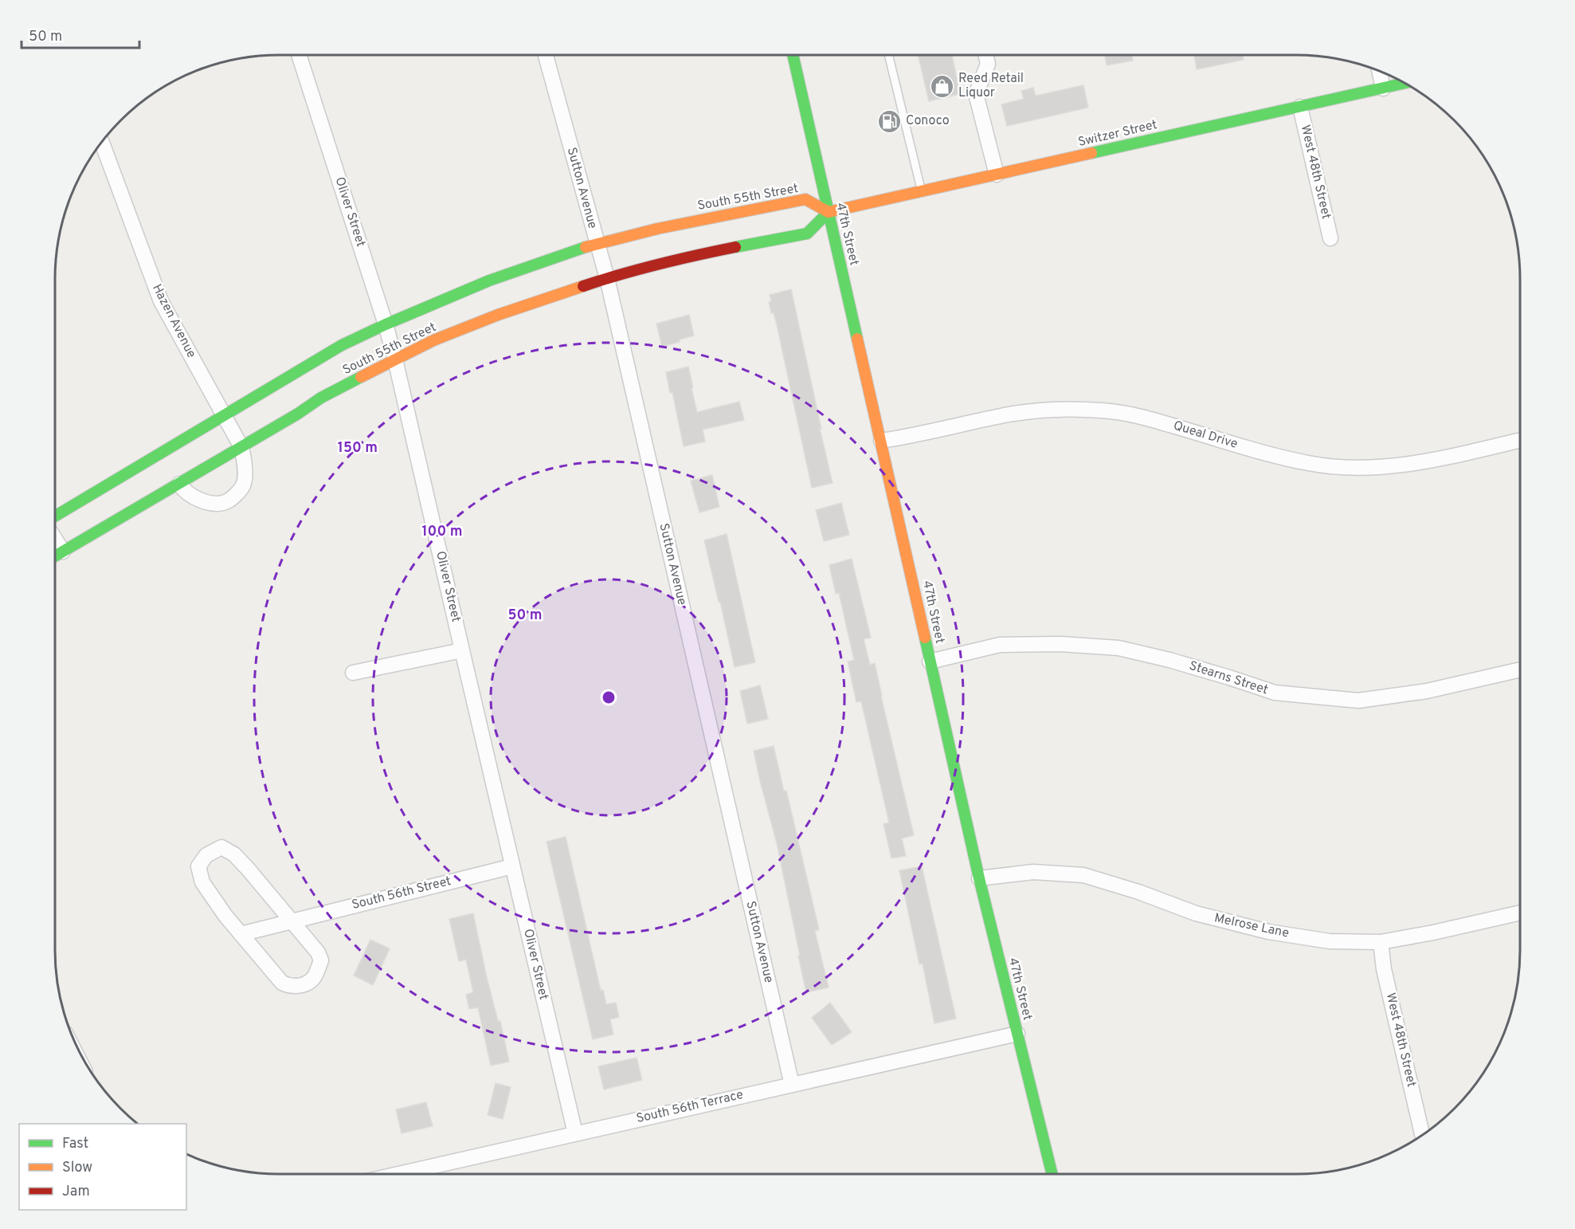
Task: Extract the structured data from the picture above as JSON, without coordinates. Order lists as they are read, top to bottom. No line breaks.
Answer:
{"streets":{"street":["Switzer Street","West 48th Street","Sutton Avenue","South 55th Street","Oliver Street","47th Street","Hazen Avenue","Queal Drive","Stearns Street","South 56th Street","Melrose Lane","South 56th Terrace"]},"crossings":[["Switzer Street","West 48th Street"],["Switzer Street","South 55th Street"],["Switzer Street","47th Street"],["West 48th Street","Melrose Lane"],["Sutton Avenue","South 55th Street"],["Sutton Avenue","South 56th Terrace"],["South 55th Street","Oliver Street"],["South 55th Street","47th Street"],["South 55th Street","Hazen Avenue"],["Oliver Street","South 56th Street"],["Oliver Street","South 56th Terrace"],["47th Street","Queal Drive"],["47th Street","Stearns Street"],["47th Street","Melrose Lane"],["47th Street","South 56th Terrace"]],"places":{"shop":["Reed Retail Liquor"],"fuel station":["Conoco"]},"legend":["Fast","Slow","Jam"],"scale_bar":"50 m","rings":["150 m","100 m","50 m"]}
